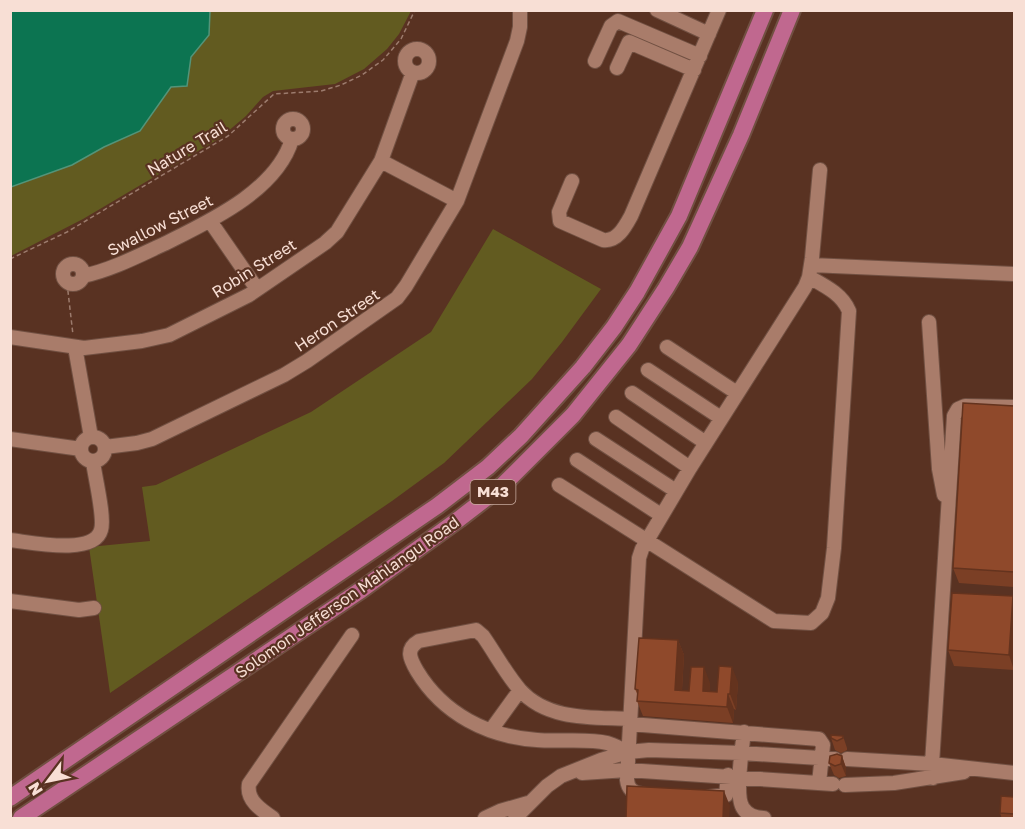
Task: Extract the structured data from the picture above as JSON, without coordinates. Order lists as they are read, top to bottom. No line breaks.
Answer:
{"streets":{"main road":["M43","Solomon Jefferson Mahlangu Road"],"street":["Swallow Street","Robin Street","Heron Street"],"path":["Nature Trail"]},"north":"bottom left"}
